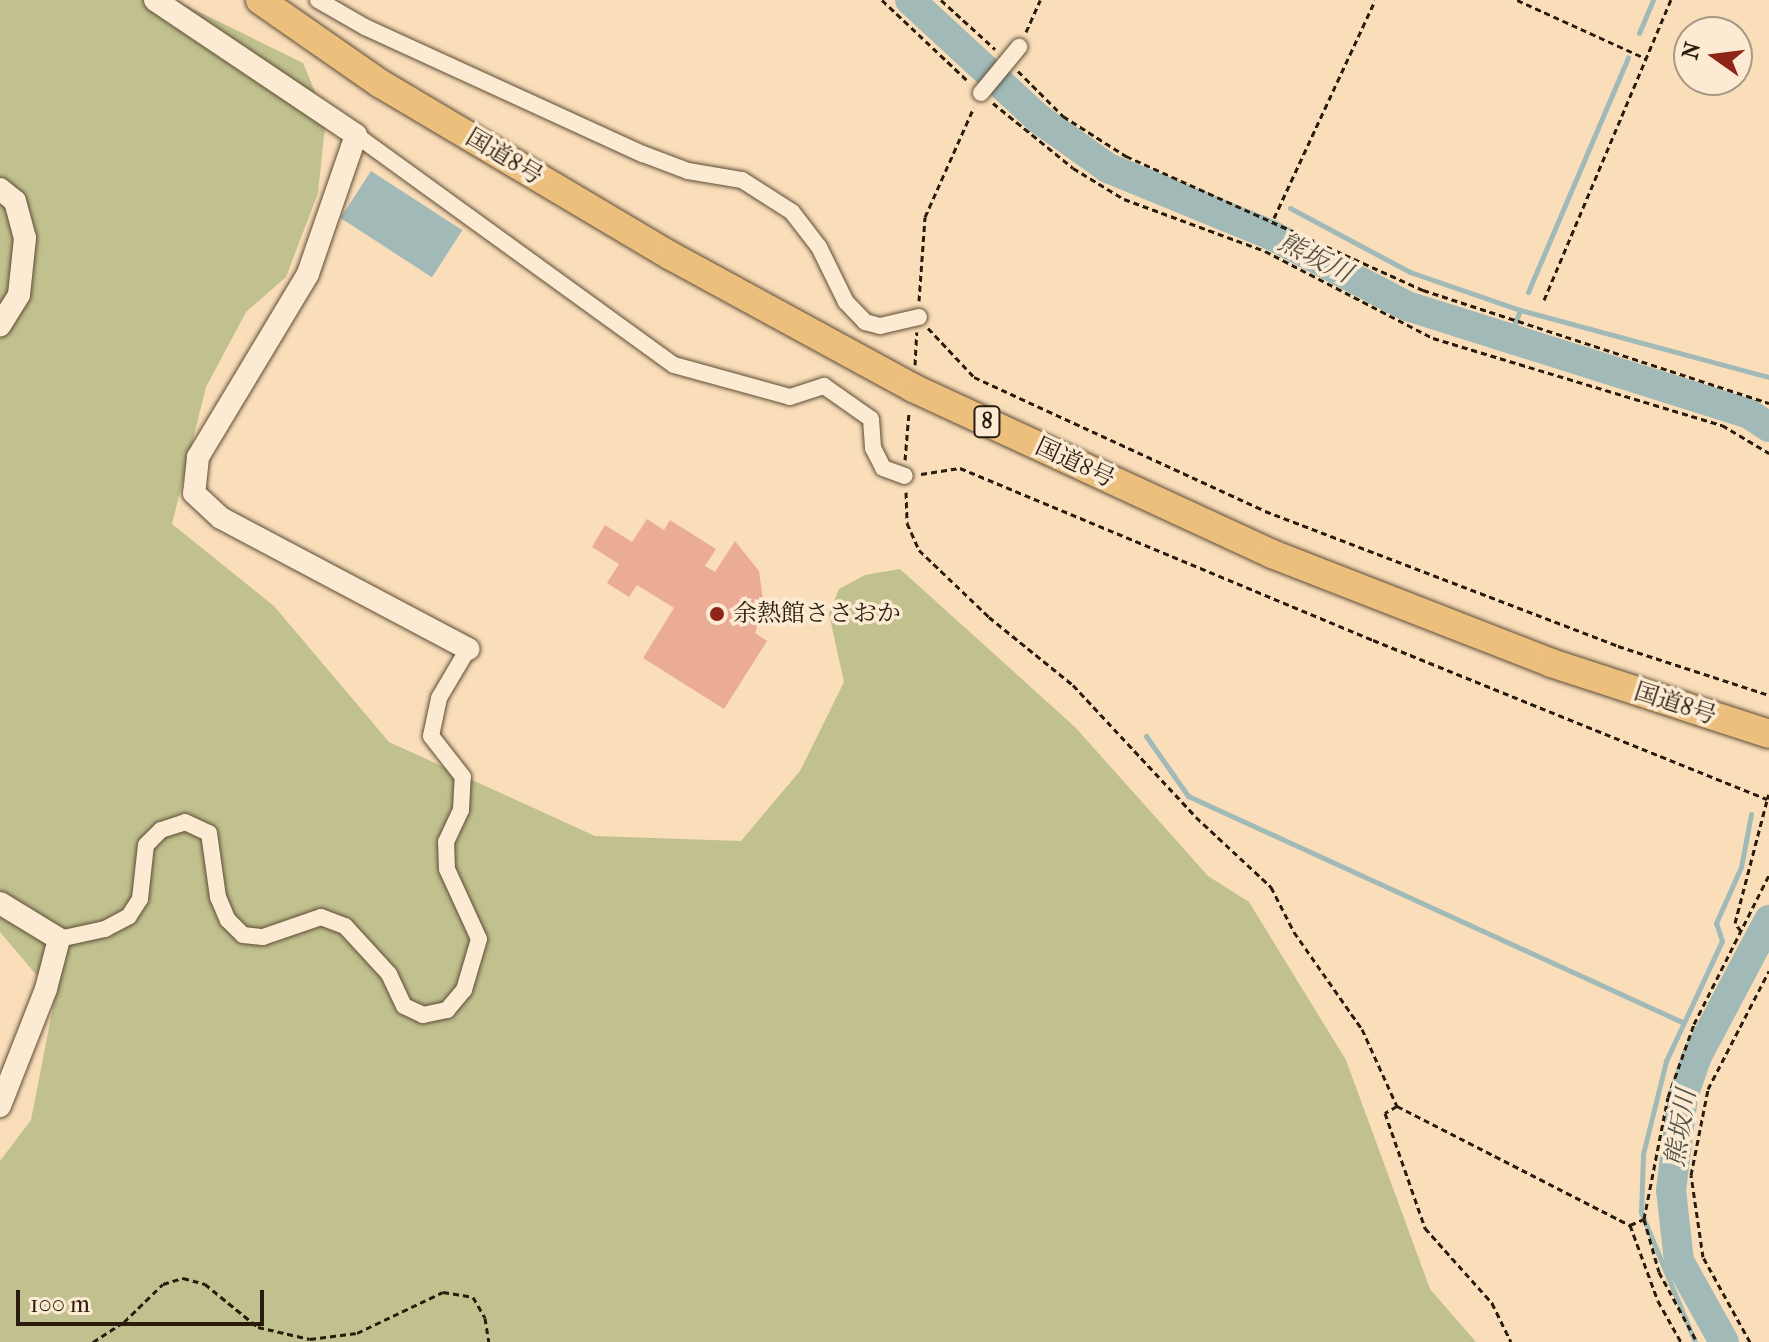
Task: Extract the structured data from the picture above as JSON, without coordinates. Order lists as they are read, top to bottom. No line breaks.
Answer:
{"streets":{"highway":["国道8号","8"]},"water":["熊坂川"],"places":["余熱館ささおか"],"scale_bar":"100 m","north":"left"}
